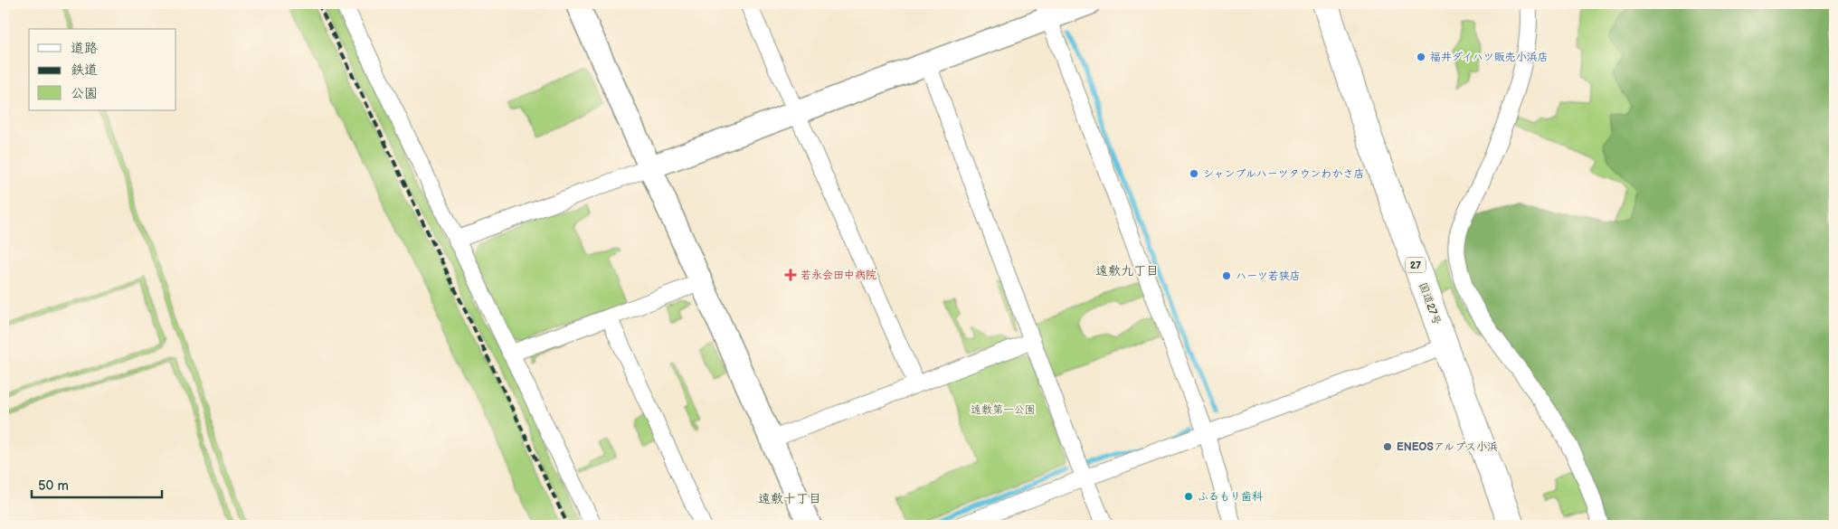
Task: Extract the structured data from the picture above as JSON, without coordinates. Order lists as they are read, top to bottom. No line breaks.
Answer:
{"streets":{"highway":["27","国道27号"]},"districts":["遠敷九丁目","遠敷十丁目"],"parks":["遠敷第一公園"],"places":{"other":["福井ダイハツ販売小浜店","シャンブルハーツタウンわかさ店","ハーツ若狭店","ENEOSアルプス小浜","ふるもり歯科"],"health":["若永会田中病院"]},"legend":["道路","鉄道","公園"],"scale_bar":"50 m"}
